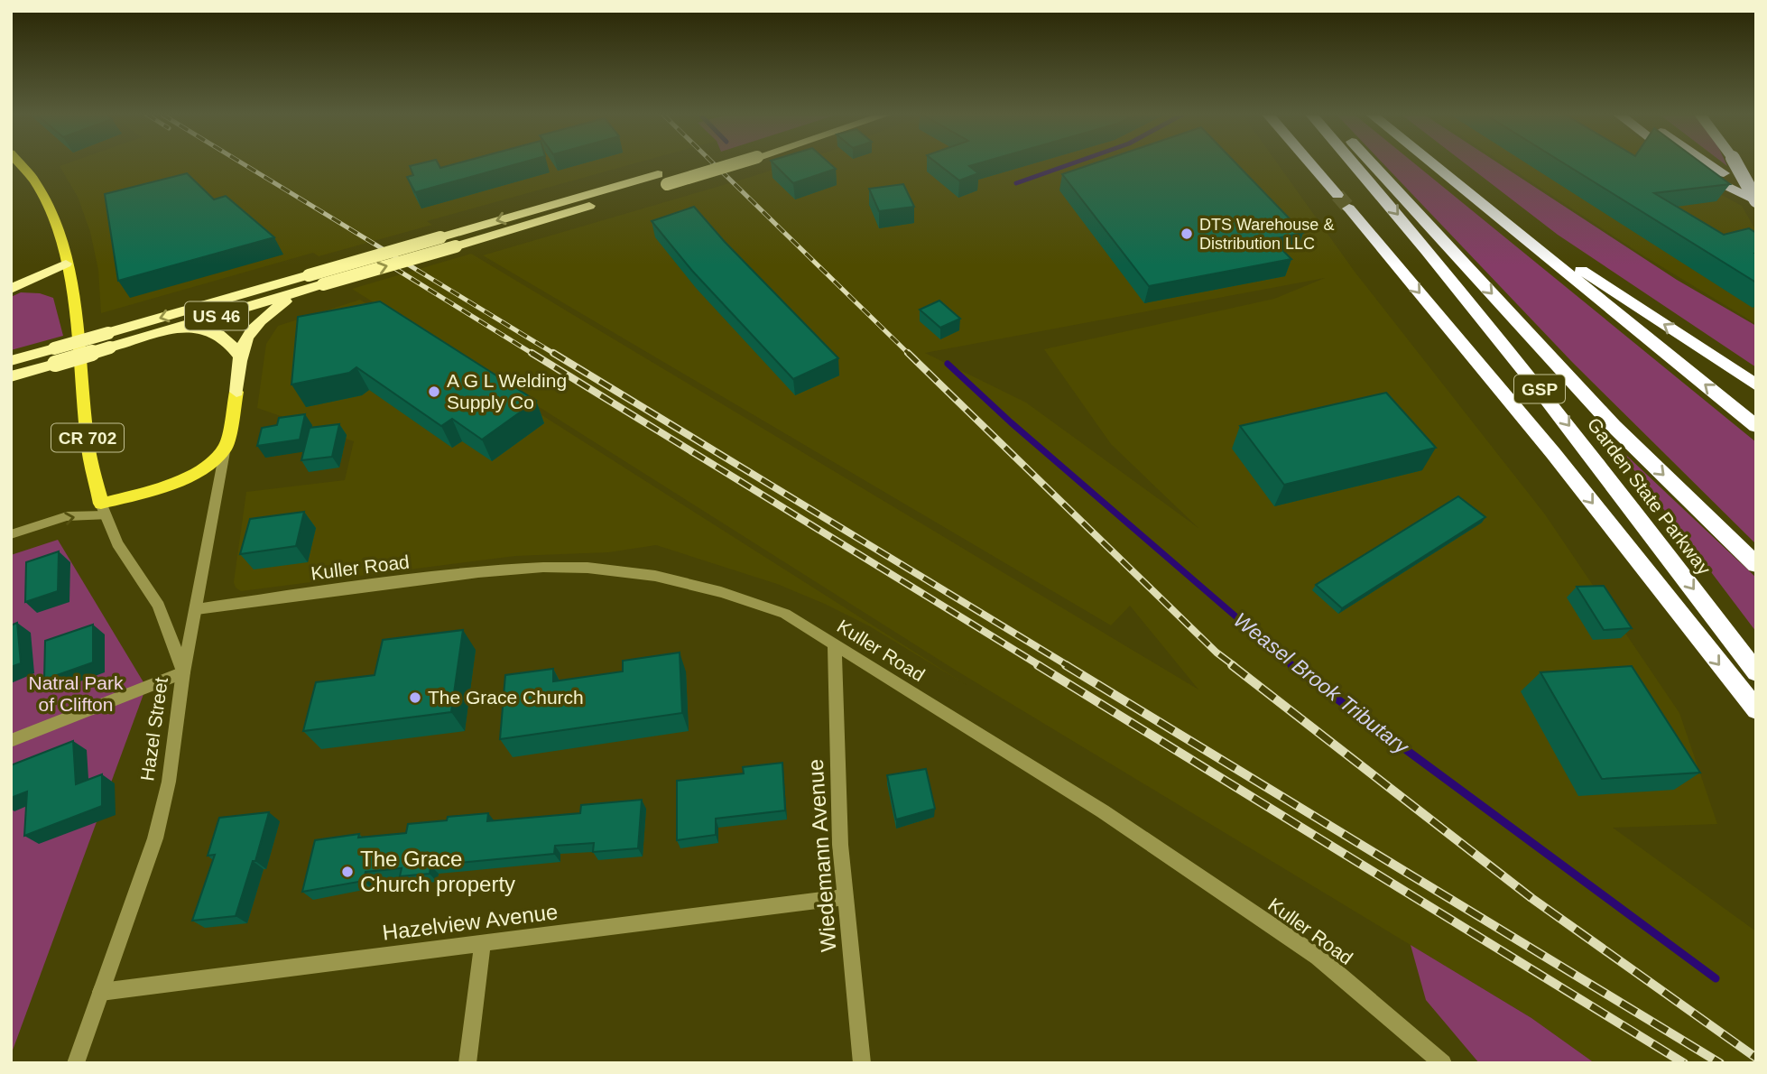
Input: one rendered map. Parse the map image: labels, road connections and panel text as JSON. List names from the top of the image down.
{
  "streets": {
    "highway": ["US 46", "GSP", "Garden State Parkway"],
    "main road": ["CR 702", "Hazel Street"],
    "street": ["Kuller Road", "Wiedemann Avenue", "Hazelview Avenue"]
  },
  "crossings": [
    ["CR 702", "Hazel Street"],
    ["Kuller Road", "Hazel Street"],
    ["Kuller Road", "Wiedemann Avenue"],
    ["Hazel Street", "Hazelview Avenue"],
    ["Wiedemann Avenue", "Hazelview Avenue"]
  ],
  "water": ["Weasel Brook Tributary"],
  "parks": ["Natral Park of Clifton"],
  "places": [
    "DTS Warehouse & Distribution LLC",
    "A G L Welding Supply Co",
    "The Grace Church",
    "The Grace Church property"
  ]
}
